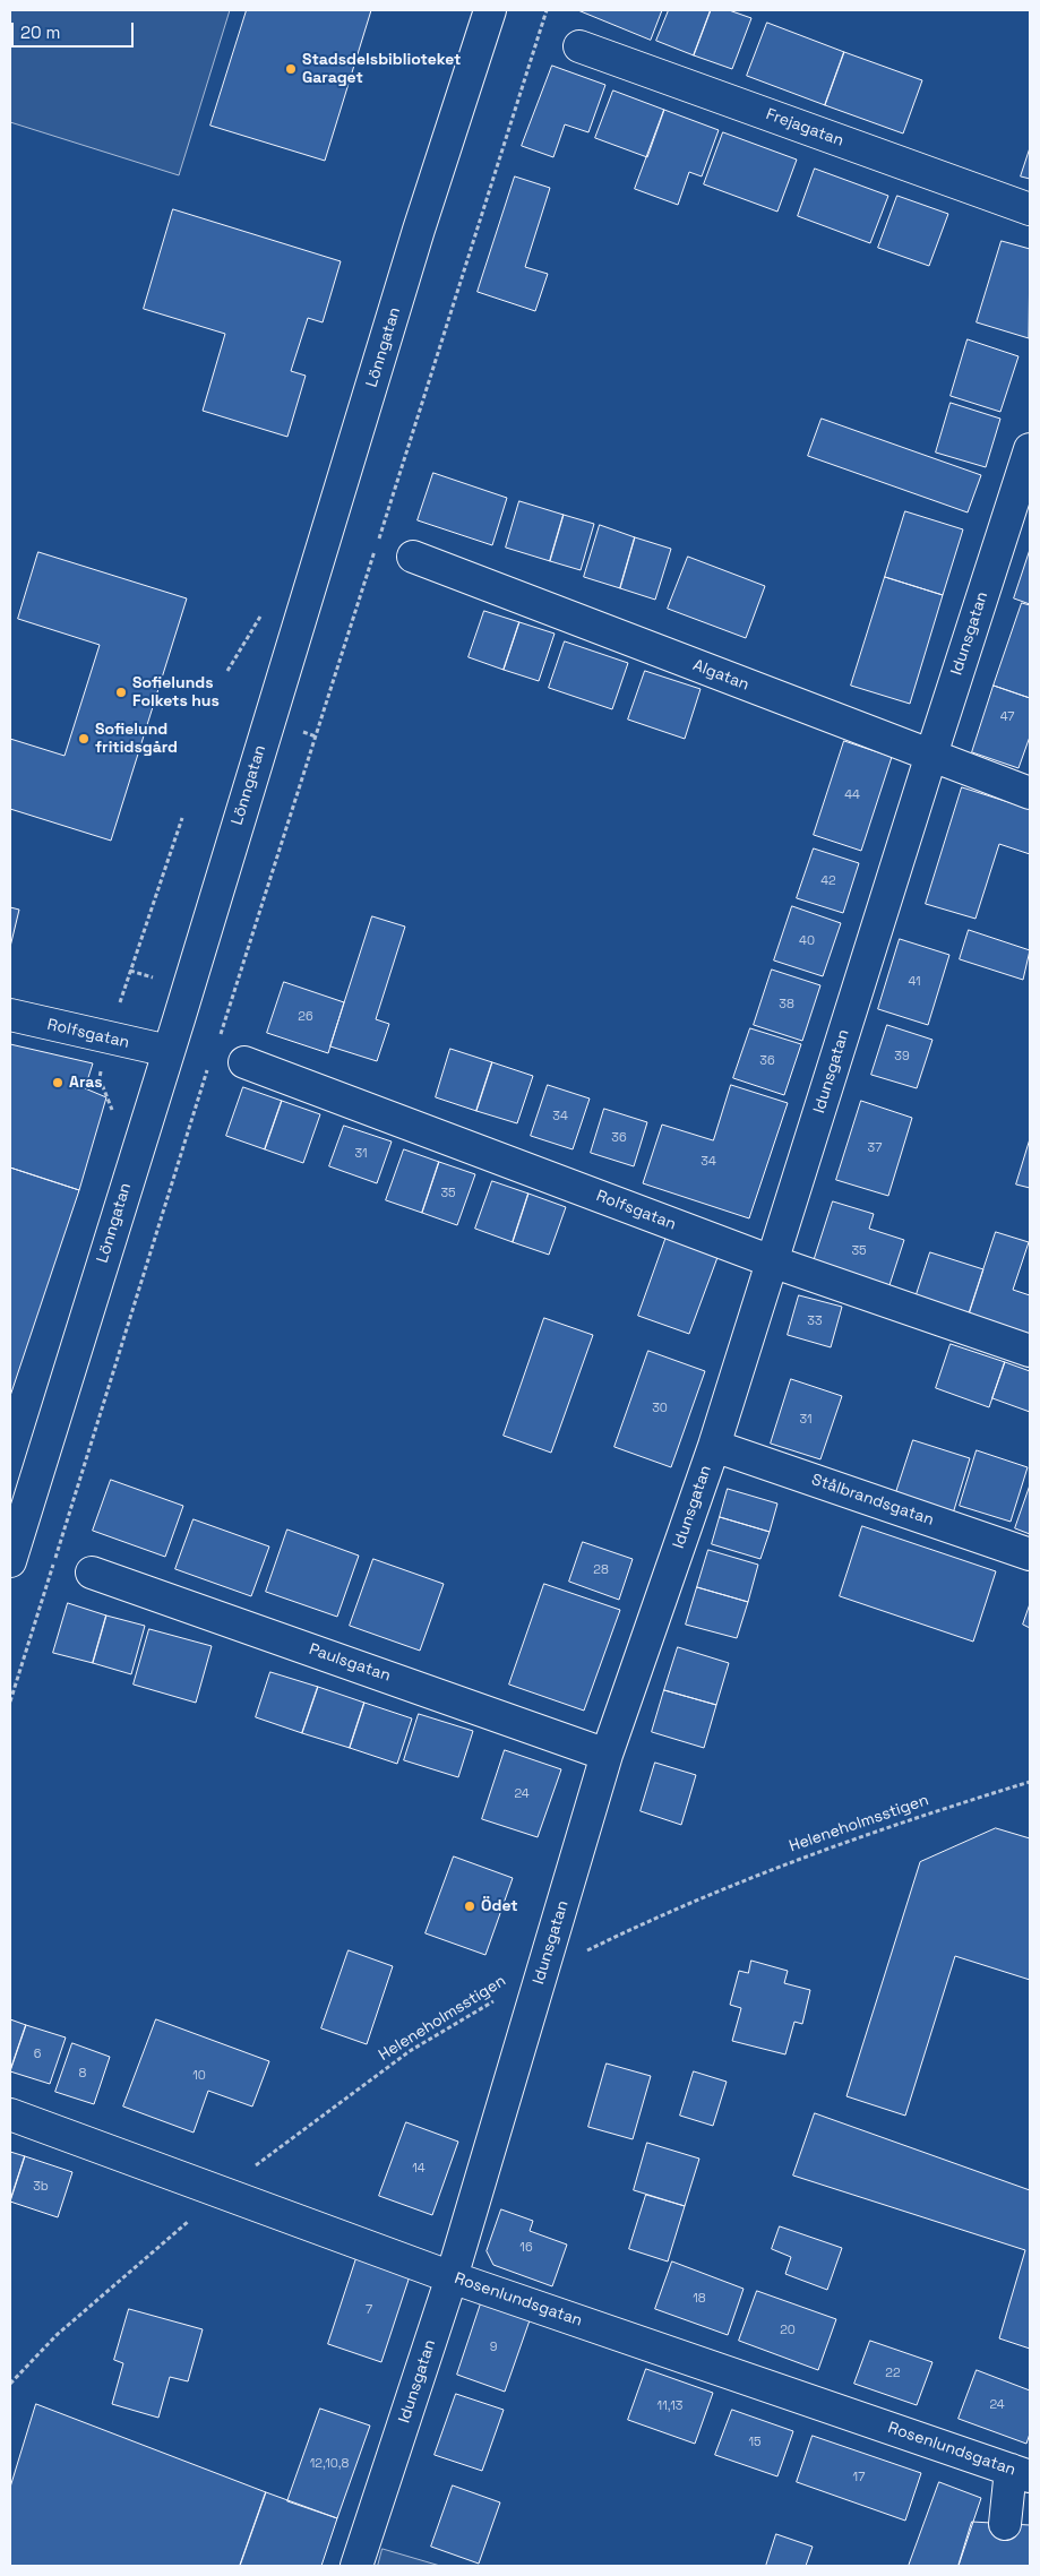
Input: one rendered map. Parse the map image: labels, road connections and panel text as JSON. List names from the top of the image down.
{
  "streets": {
    "street": [
      "Frejagatan",
      "Lönngatan",
      "Idunsgatan",
      "Algatan",
      "Rolfsgatan",
      "Stålbrandsgatan",
      "Paulsgatan",
      "Rosenlundsgatan"
    ],
    "path": ["Heleneholmsstigen"]
  },
  "crossings": [
    ["Lönngatan", "Rolfsgatan"],
    ["Idunsgatan", "Algatan"],
    ["Idunsgatan", "Rolfsgatan"],
    ["Idunsgatan", "Stålbrandsgatan"],
    ["Idunsgatan", "Paulsgatan"],
    ["Idunsgatan", "Heleneholmsstigen"],
    ["Idunsgatan", "Rosenlundsgatan"],
    ["Heleneholmsstigen", "Rosenlundsgatan"]
  ],
  "places": [
    "Stadsdelsbiblioteket Garaget",
    "Sofielunds Folkets hus",
    "Sofielund fritidsgård",
    "Aras",
    "Ödet"
  ],
  "house_numbers": [
    "47",
    "44",
    "42",
    "40",
    "41",
    "38",
    "26",
    "39",
    "36",
    "34",
    "36",
    "37",
    "31",
    "34",
    "35",
    "35",
    "33",
    "30",
    "31",
    "28",
    "24",
    "6",
    "8",
    "10",
    "14",
    "3b",
    "16",
    "18",
    "7",
    "20",
    "9",
    "22",
    "24",
    "11,13",
    "15",
    "12,10,8",
    "17"
  ],
  "scale_bar": "20 m"
}
